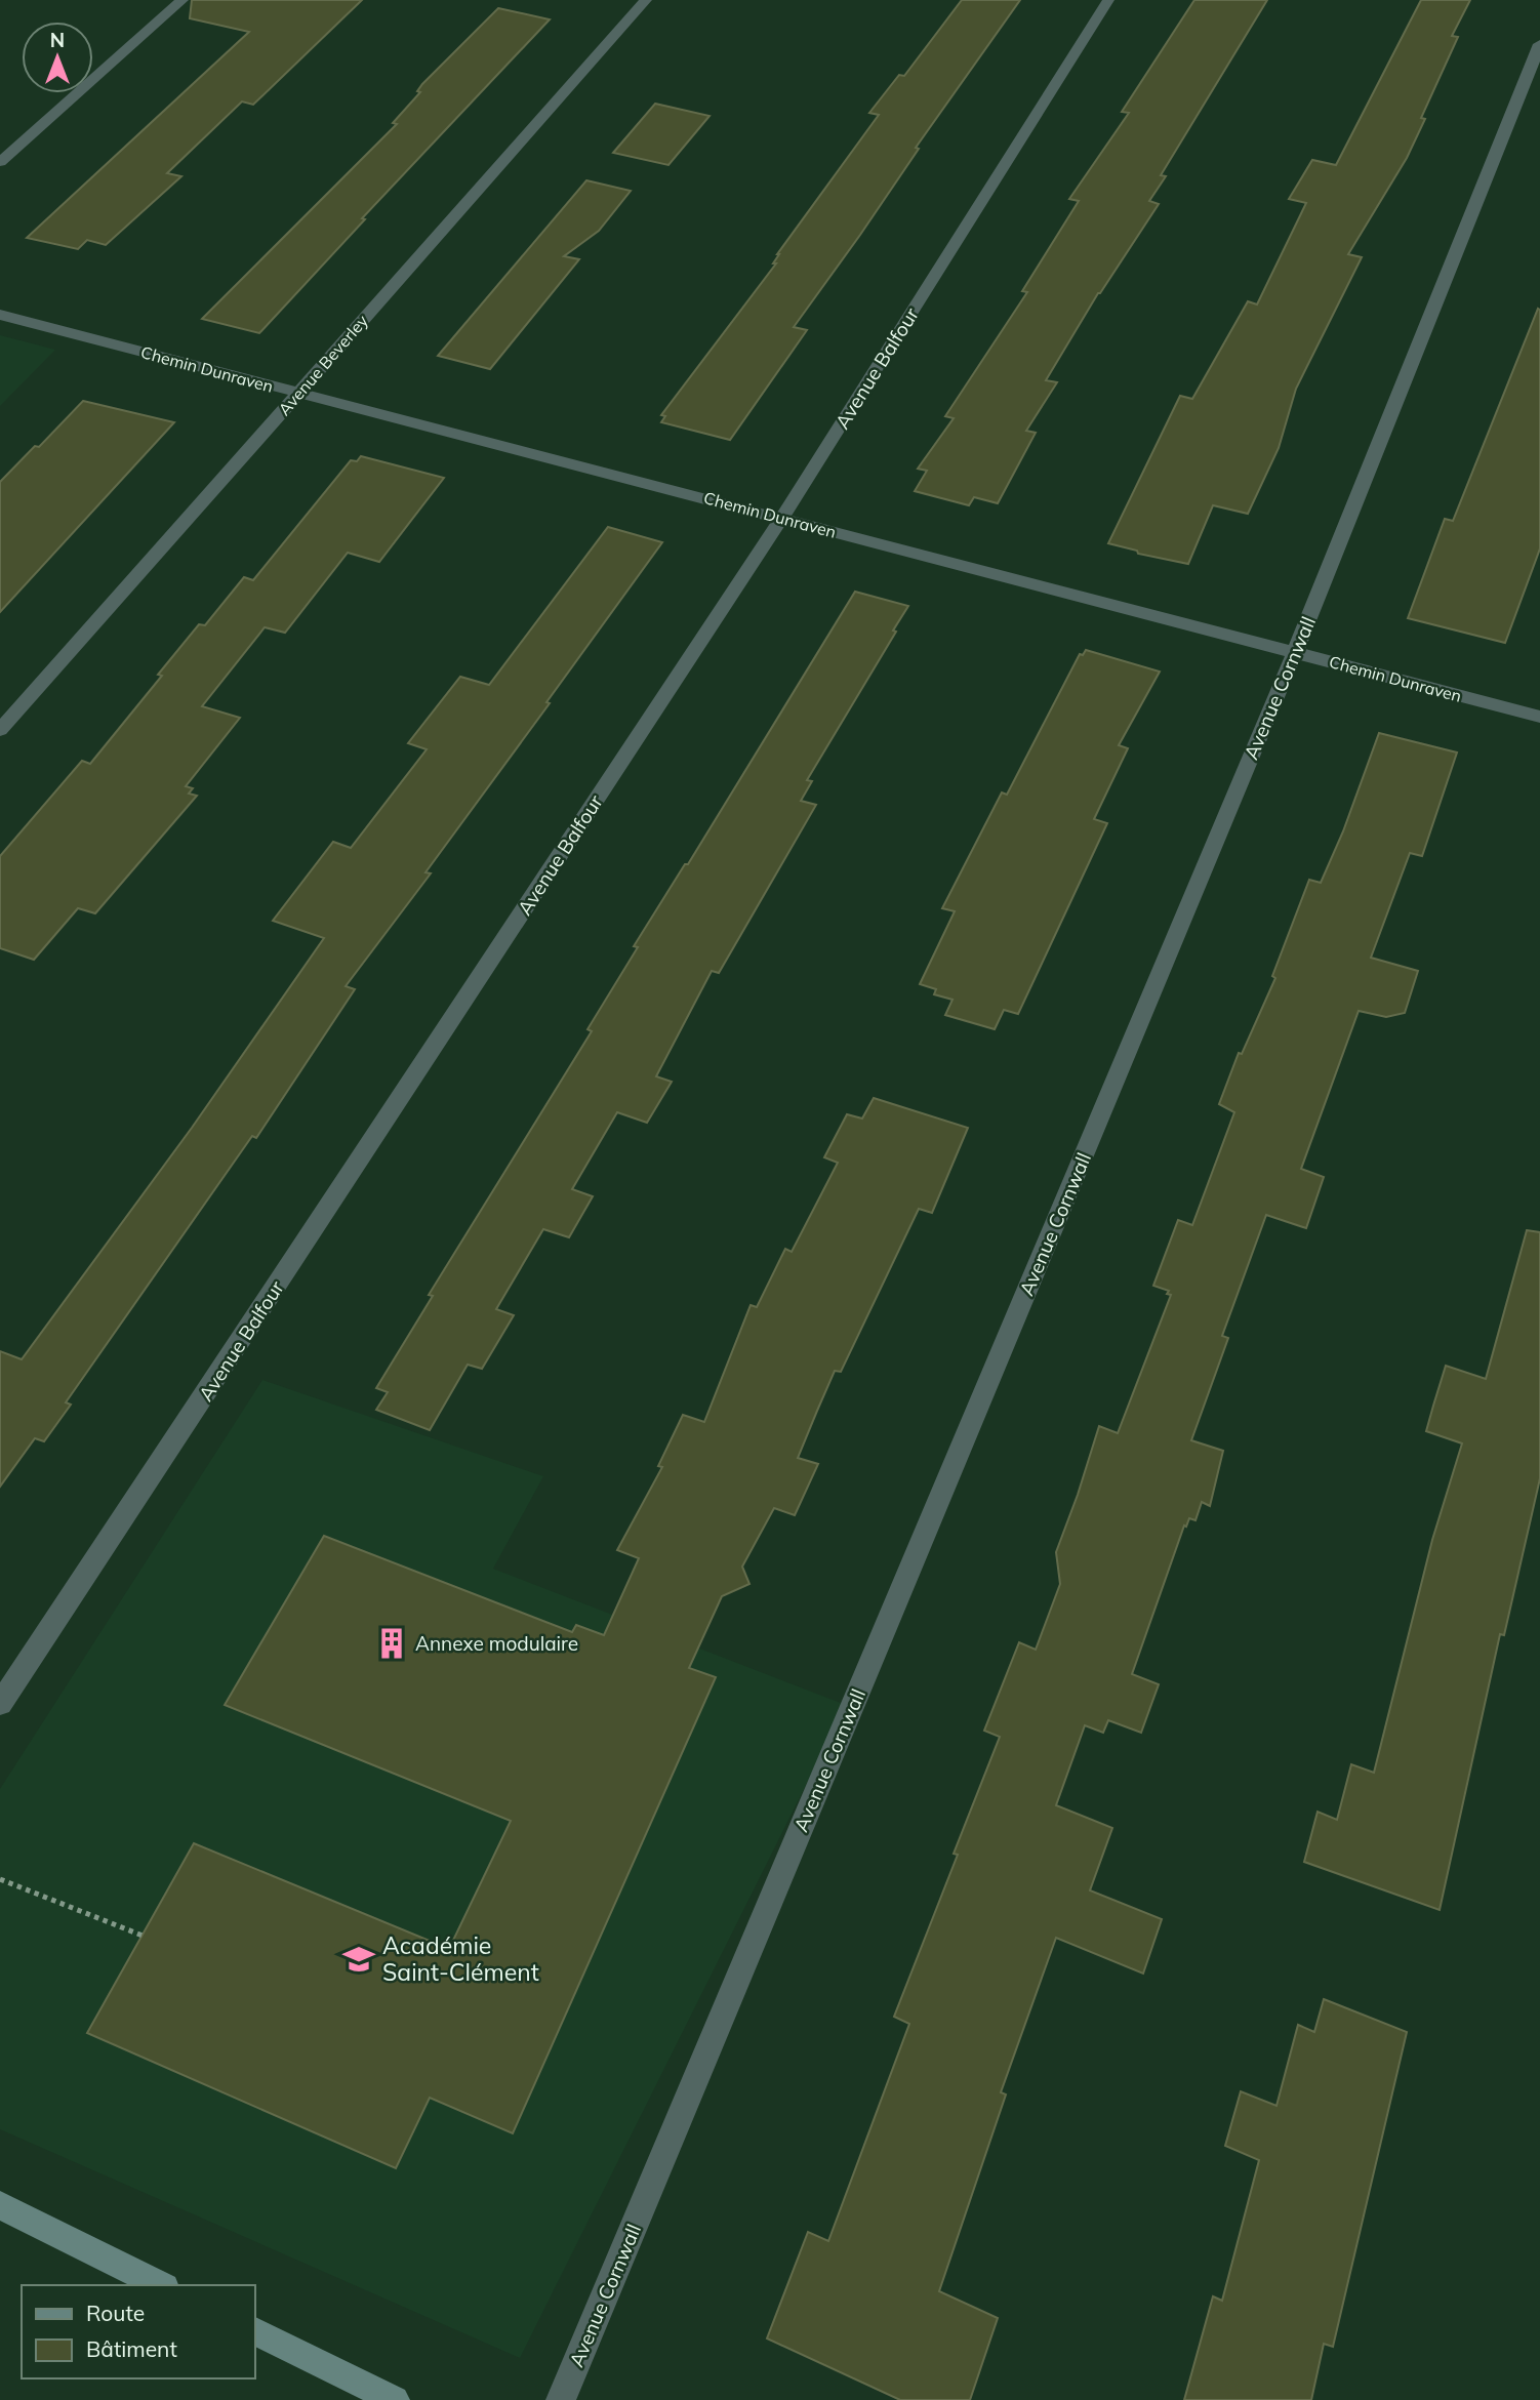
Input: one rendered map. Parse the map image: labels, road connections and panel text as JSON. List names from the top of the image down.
{
  "streets": {
    "street": [
      "Avenue Beverley",
      "Avenue Balfour",
      "Chemin Dunraven",
      "Avenue Cornwall"
    ]
  },
  "crossings": [
    ["Avenue Beverley", "Chemin Dunraven"],
    ["Avenue Balfour", "Chemin Dunraven"],
    ["Chemin Dunraven", "Avenue Cornwall"]
  ],
  "places": {
    "building": ["Annexe modulaire"],
    "school or university": ["Académie Saint-Clément"]
  },
  "legend": ["Route", "Bâtiment"],
  "north": "top"
}
